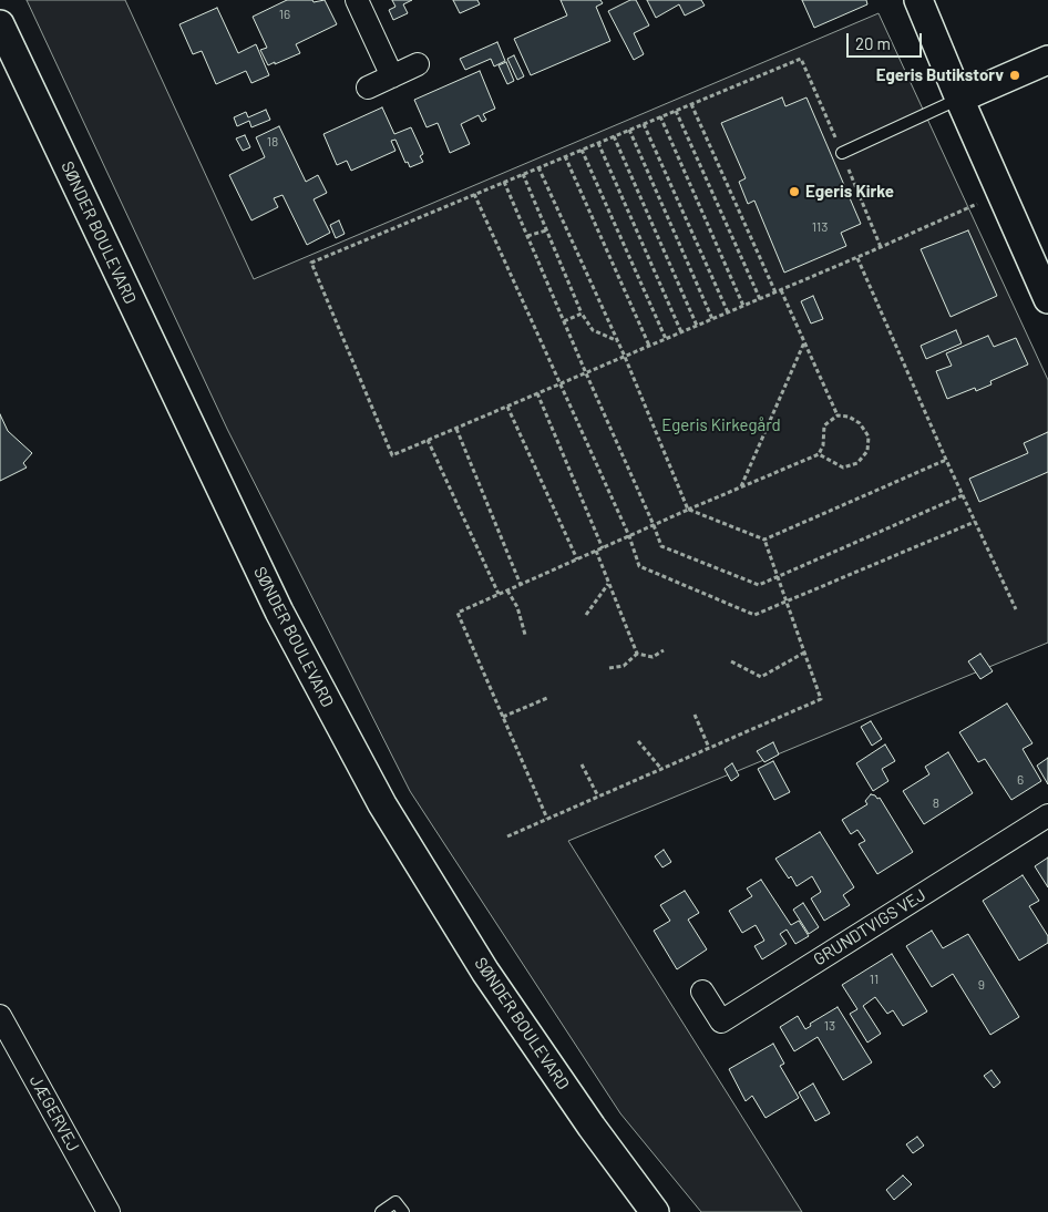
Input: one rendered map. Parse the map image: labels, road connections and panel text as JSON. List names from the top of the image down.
{
  "streets": {
    "street": ["SØNDER BOULEVARD", "GRUNDTVIGS VEJ", "JÆGERVEJ"]
  },
  "parks": ["Egeris Kirkegård"],
  "places": ["Egeris Butikstorv", "Egeris Kirke"],
  "house_numbers": [
    "16",
    "18",
    "113",
    "6",
    "8",
    "11",
    "9",
    "13"
  ],
  "scale_bar": "20 m"
}
